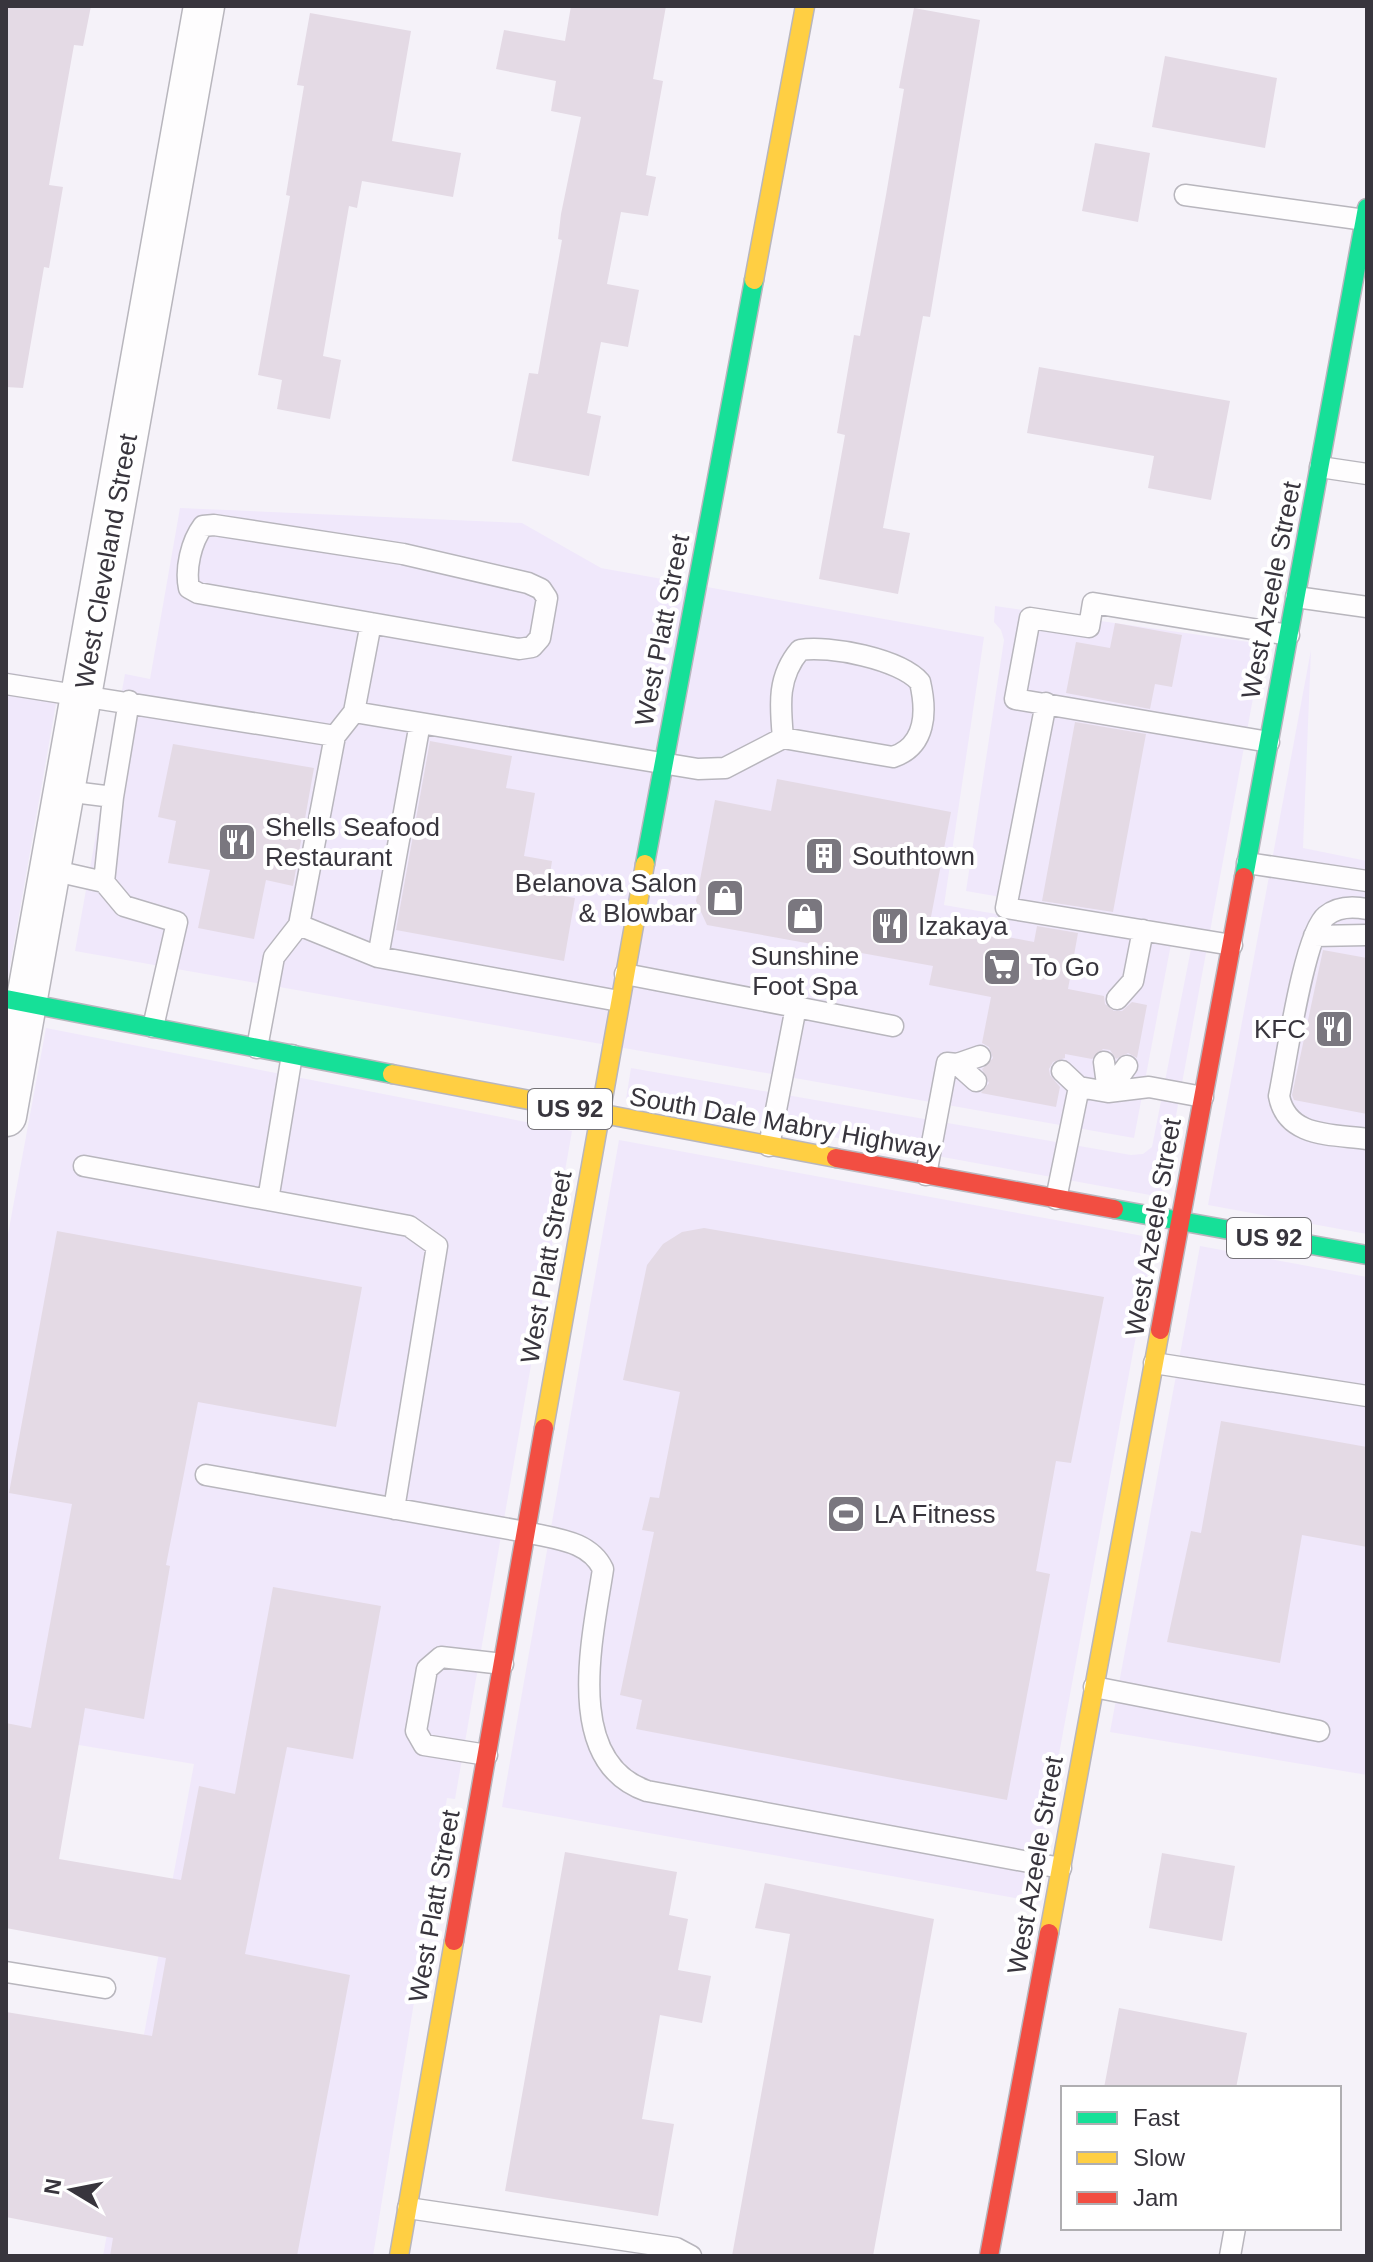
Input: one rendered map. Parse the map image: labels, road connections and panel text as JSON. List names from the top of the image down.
{
  "streets": {
    "street": [
      "West Cleveland Street",
      "West Azeele Street",
      "West Platt Street",
      "US 92",
      "South Dale Mabry Highway"
    ]
  },
  "crossings": [
    ["West Cleveland Street", "South Dale Mabry Highway"],
    ["West Azeele Street", "South Dale Mabry Highway"],
    ["West Platt Street", "South Dale Mabry Highway"]
  ],
  "places": {
    "restaurant": ["Shells Seafood Restaurant", "Izakaya", "KFC"],
    "building": ["Southtown"],
    "shop": ["Belanova Salon & Blowbar", "Sunshine Foot Spa"],
    "supermarket": ["To Go"],
    "sports": ["LA Fitness"]
  },
  "legend": ["Fast", "Slow", "Jam"],
  "north": "left"
}
